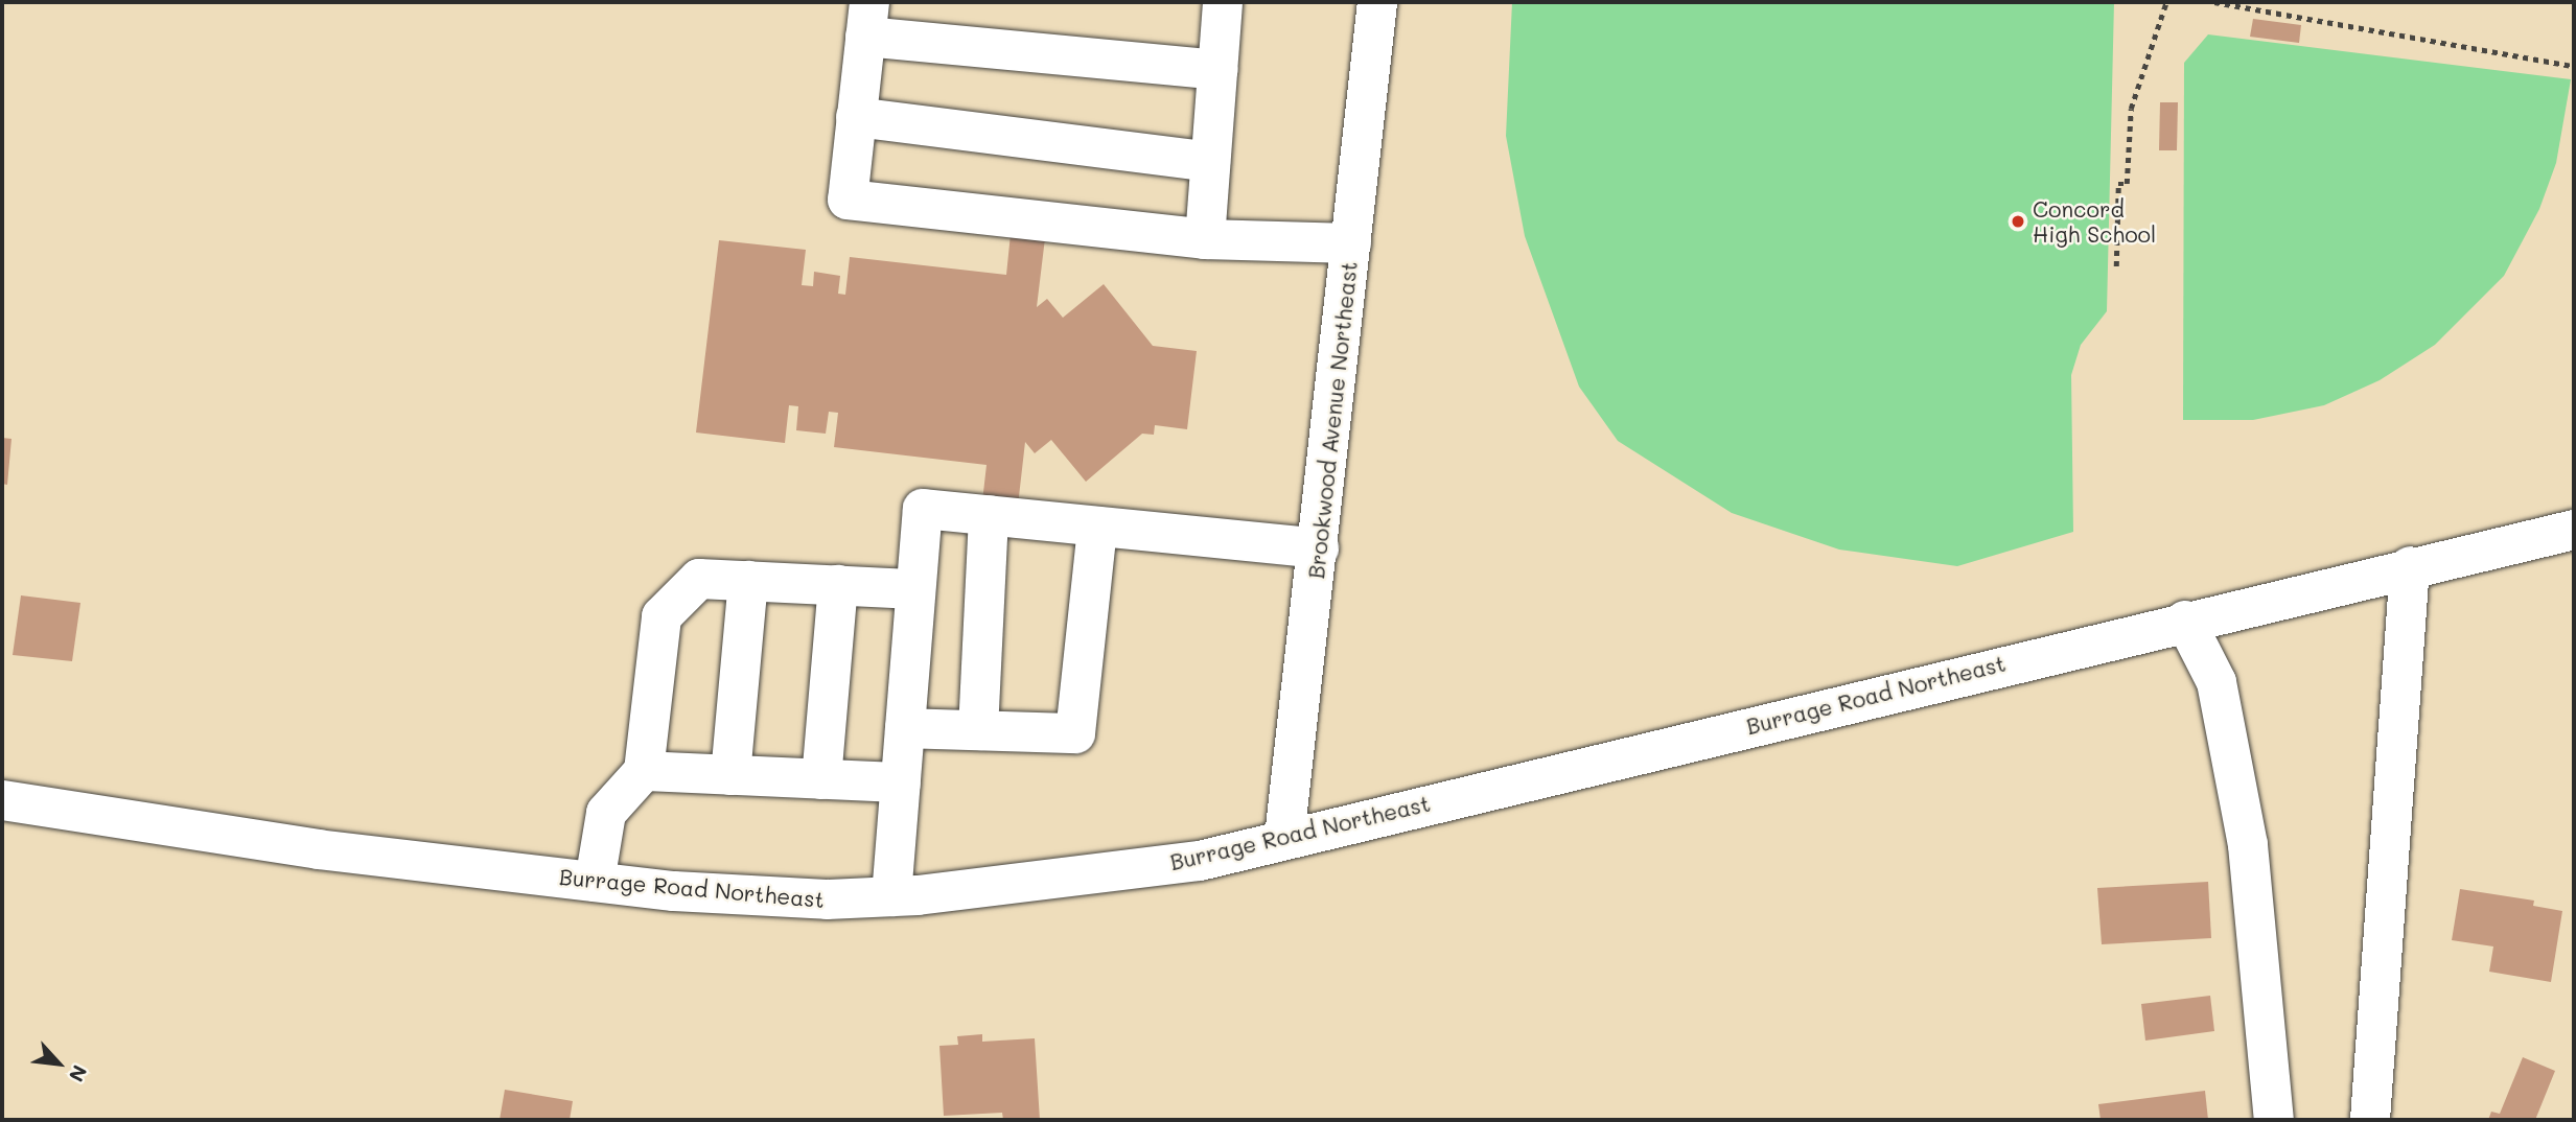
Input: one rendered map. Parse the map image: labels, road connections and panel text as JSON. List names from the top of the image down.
{
  "streets": {
    "street": ["Brookwood Avenue Northeast", "Burrage Road Northeast"]
  },
  "crossings": [
    ["Brookwood Avenue Northeast", "Burrage Road Northeast"]
  ],
  "places": ["Concord High School"],
  "north": "bottom right"
}
